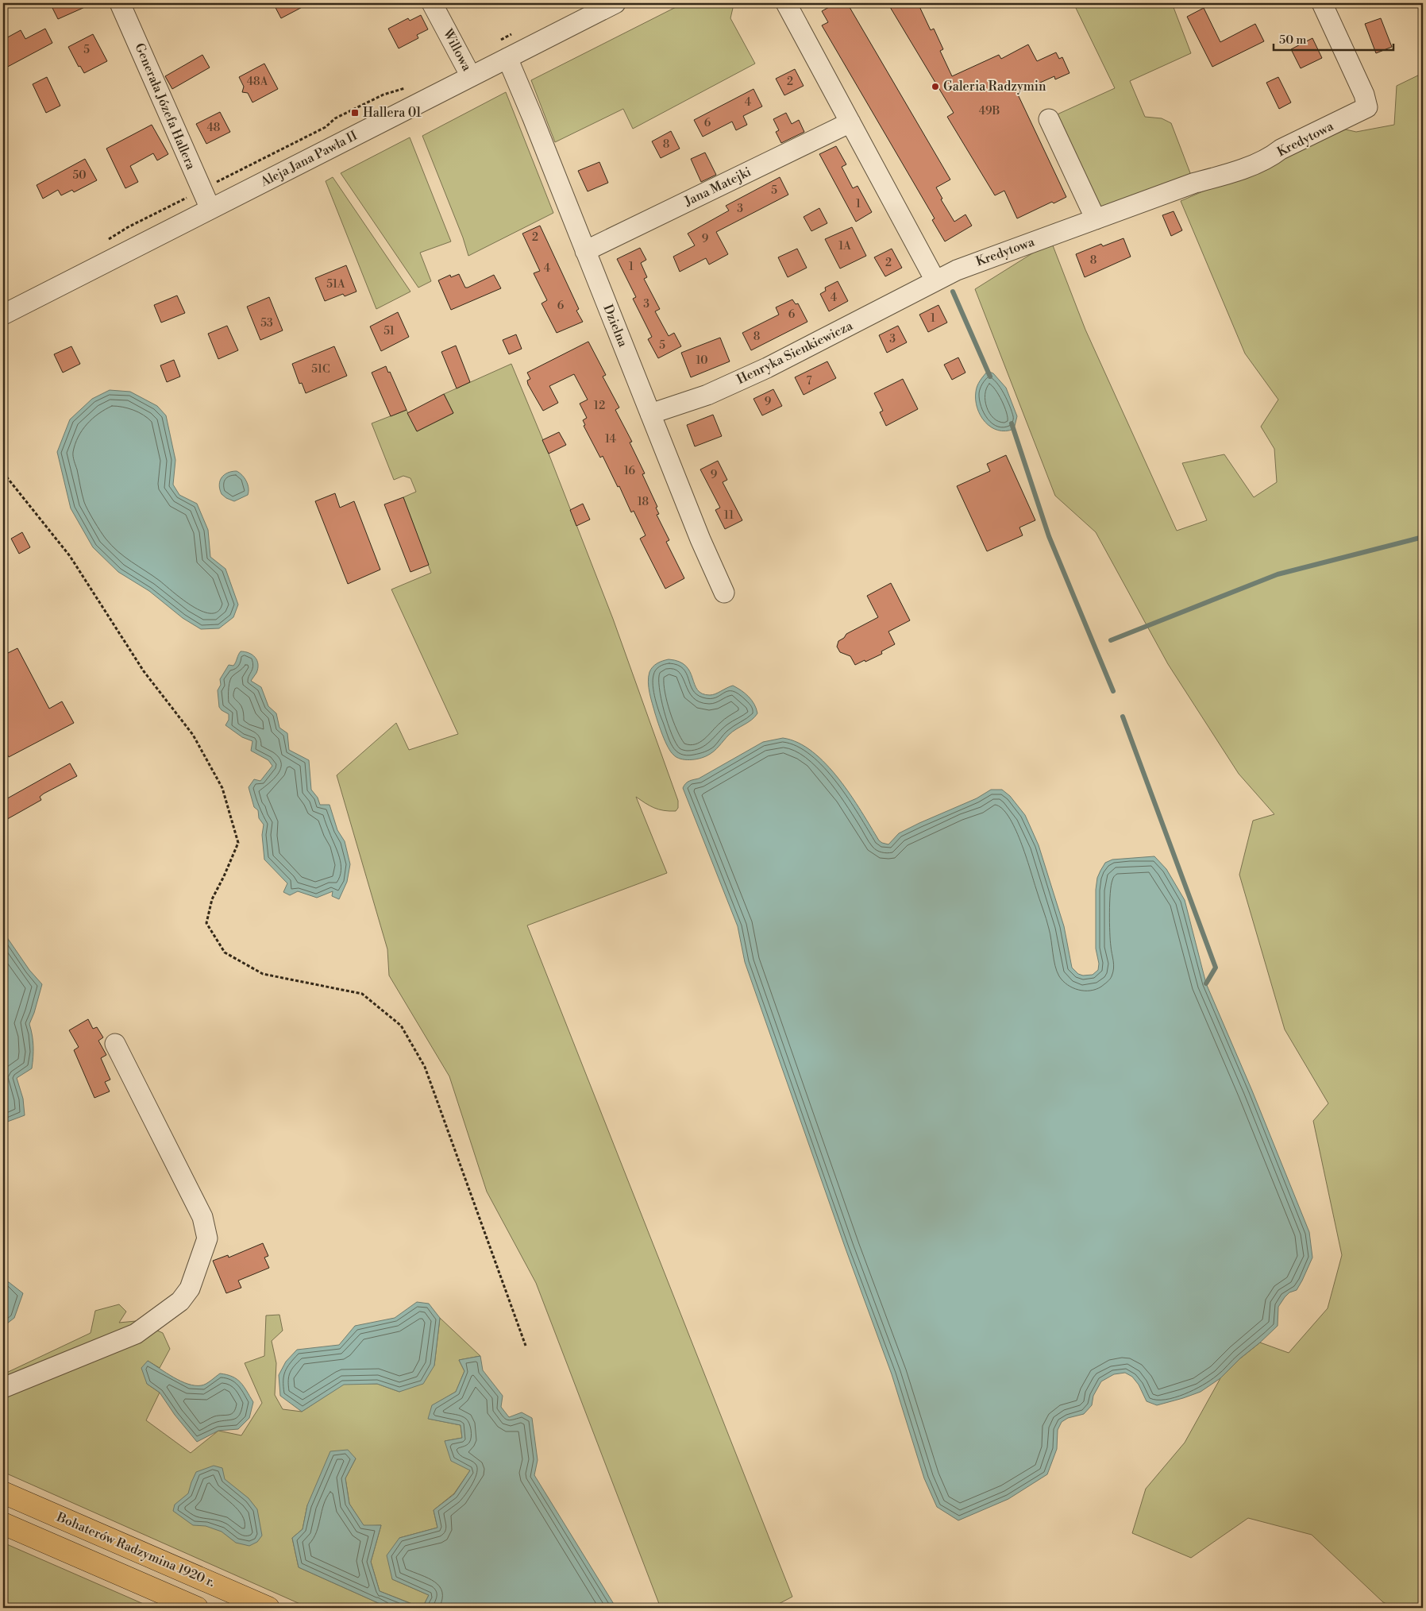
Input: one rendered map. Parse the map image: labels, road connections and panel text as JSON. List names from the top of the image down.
{
  "streets": {
    "main road": ["Bohaterów Radzymina 1920 r."],
    "street": [
      "Willowa",
      "Generała Józefa Hallera",
      "Kredytowa",
      "Aleja Jana Pawła II",
      "Jana Matejki",
      "Dzielna",
      "Henryka Sienkiewicza"
    ]
  },
  "crossings": [
    ["Willowa", "Aleja Jana Pawła II"],
    ["Generała Józefa Hallera", "Aleja Jana Pawła II"],
    ["Kredytowa", "Henryka Sienkiewicza"],
    ["Aleja Jana Pawła II", "Dzielna"],
    ["Jana Matejki", "Dzielna"],
    ["Dzielna", "Henryka Sienkiewicza"]
  ],
  "places": {
    "other": ["Galeria Radzymin"],
    "transit": ["Hallera 01"]
  },
  "house_numbers": [
    "5",
    "48A",
    "2",
    "4",
    "49B",
    "6",
    "48",
    "8",
    "50",
    "5",
    "1",
    "3",
    "2",
    "9",
    "1A",
    "8",
    "2",
    "1",
    "4",
    "51A",
    "4",
    "3",
    "6",
    "6",
    "1",
    "53",
    "51",
    "8",
    "3",
    "5",
    "10",
    "51C",
    "7",
    "9",
    "12",
    "14",
    "16",
    "9",
    "18",
    "11"
  ],
  "scale_bar": "50 m"
}
